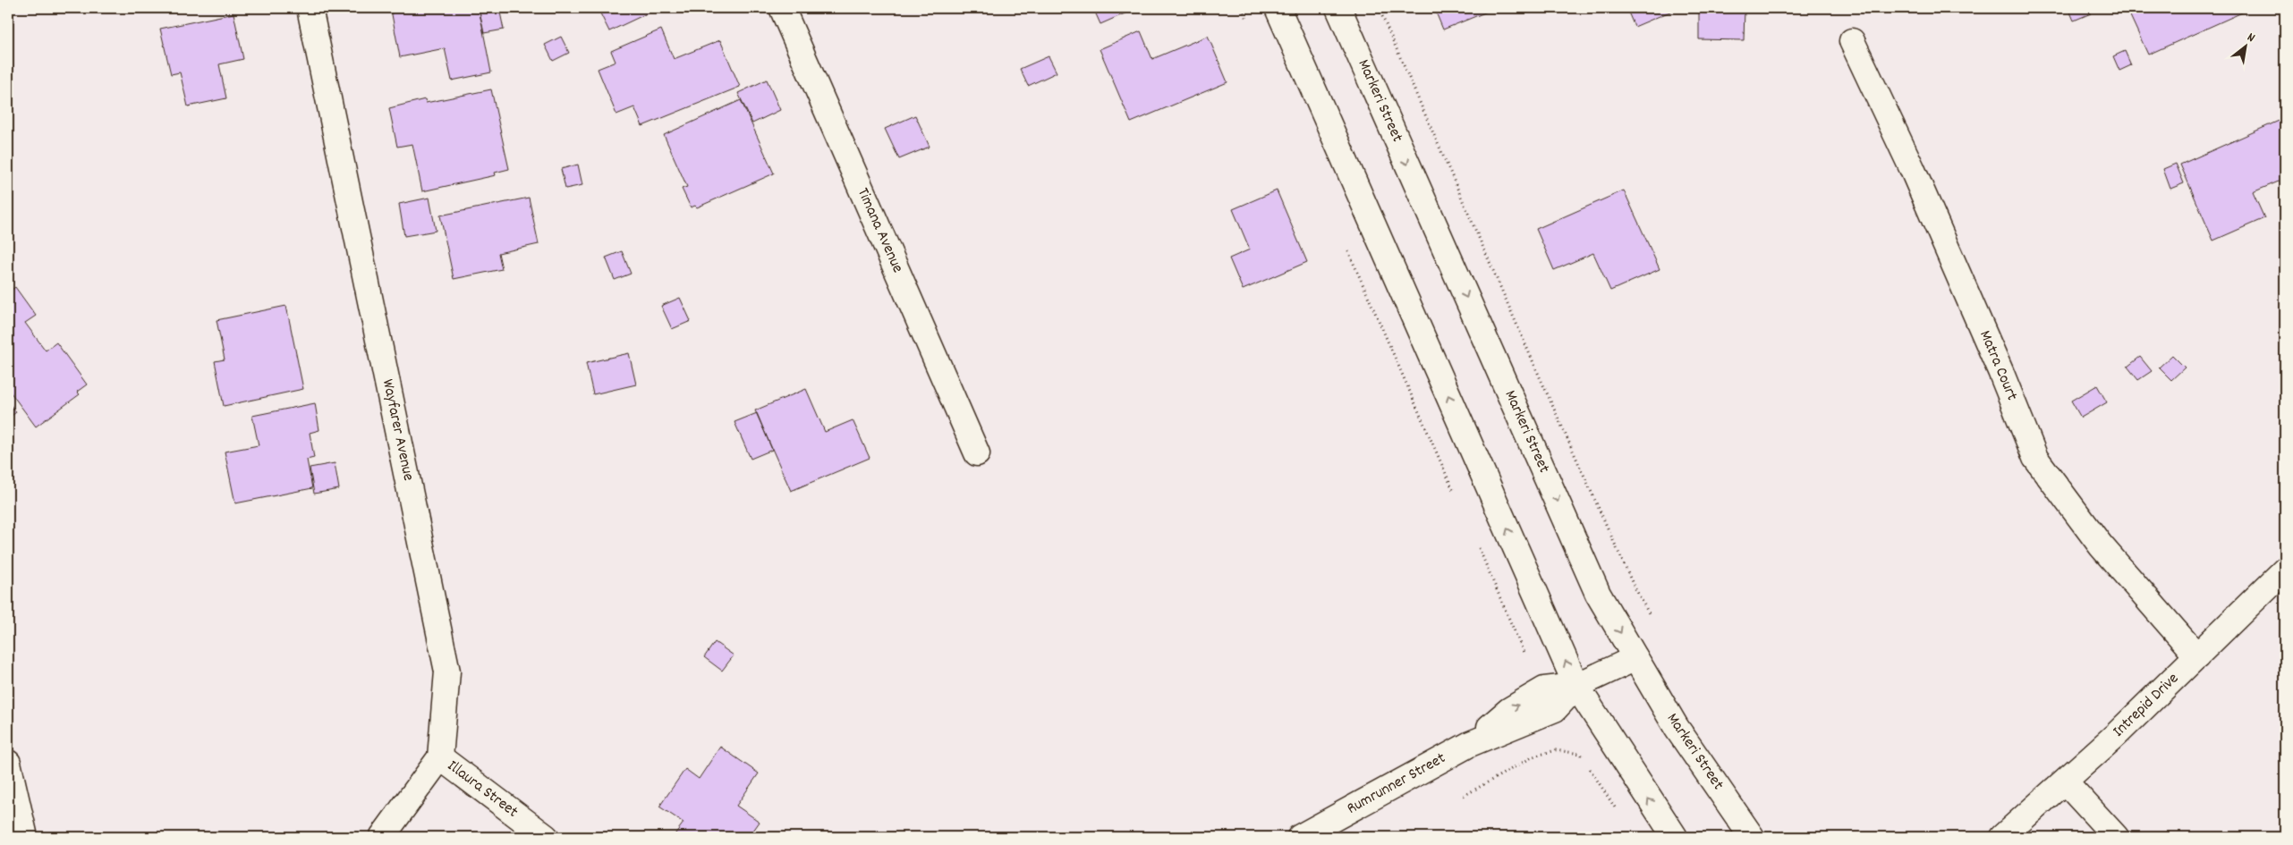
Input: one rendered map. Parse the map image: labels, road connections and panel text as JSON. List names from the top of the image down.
{
  "streets": {
    "street": [
      "Markeri Street",
      "Timana Avenue",
      "Matra Court",
      "Wayfarer Avenue",
      "Intrepid Drive",
      "Rumrunner Street",
      "Illaura Street"
    ]
  },
  "crossings": [
    ["Markeri Street", "Rumrunner Street"],
    ["Matra Court", "Intrepid Drive"],
    ["Wayfarer Avenue", "Illaura Street"]
  ],
  "north": "top right"
}
